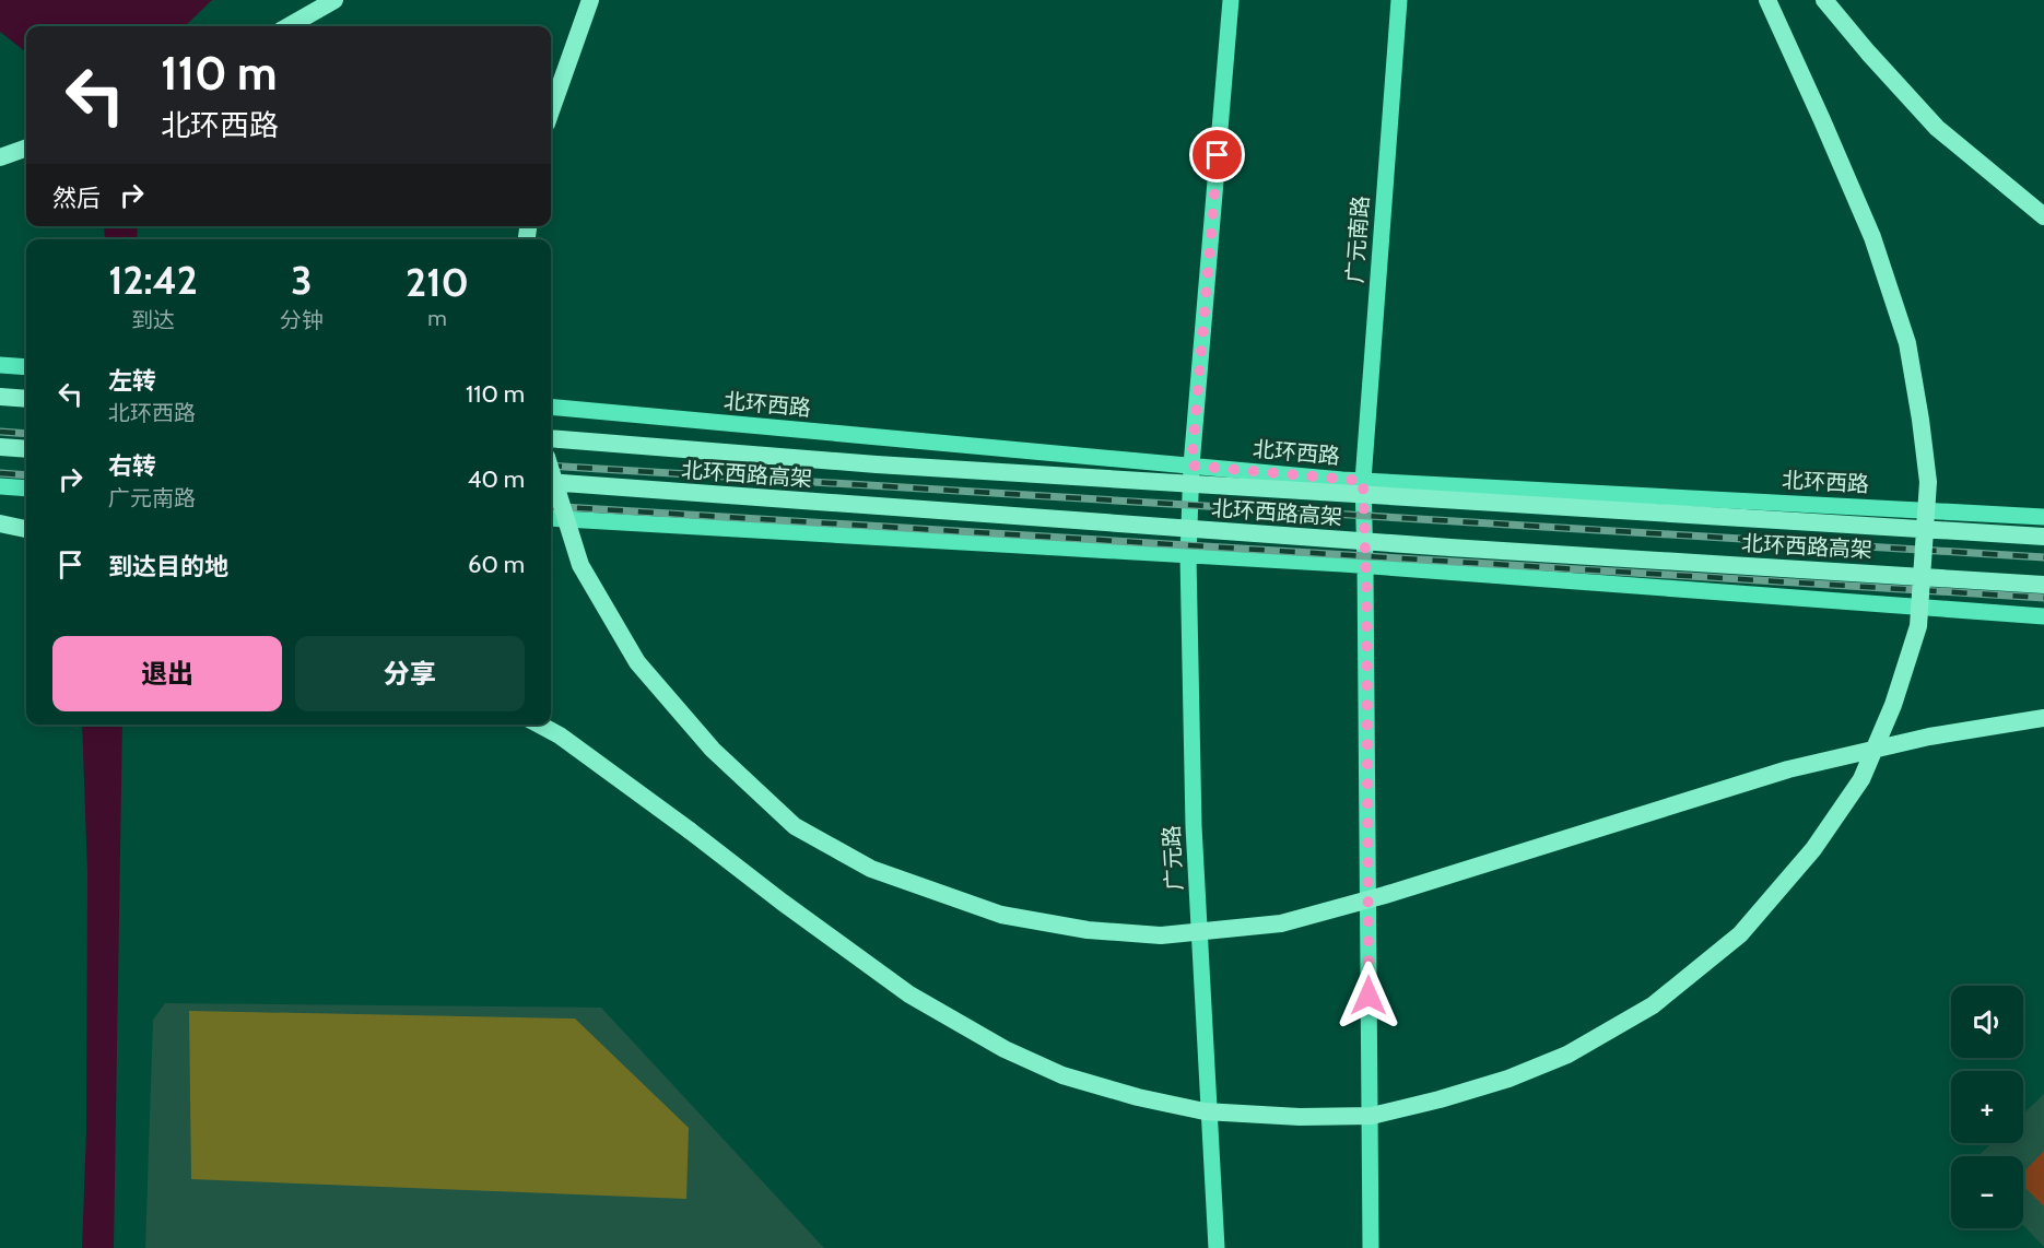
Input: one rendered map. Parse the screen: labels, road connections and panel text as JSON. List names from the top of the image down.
{
  "streets": {
    "highway": ["北环西路高架"],
    "main road": ["广元南路", "北环西路", "广元路"]
  },
  "crossings": [
    ["广元南路", "北环西路"],
    ["北环西路", "广元路"]
  ],
  "page": {
    "turn": ["110 m", "北环西路"],
    "then": "然后",
    "eta": [
      "12:42",
      "到达",
      "3",
      "分钟",
      "210",
      "m"
    ],
    "list": [
      {
        "name": "左转",
        "note": "北环西路",
        "value": "110 m"
      },
      {
        "name": "右转",
        "note": "广元南路",
        "value": "40 m"
      },
      {
        "name": "到达目的地",
        "value": "60 m"
      }
    ],
    "buttons": ["退出", "分享"],
    "map_buttons": ["+", "−"]
  }
}
